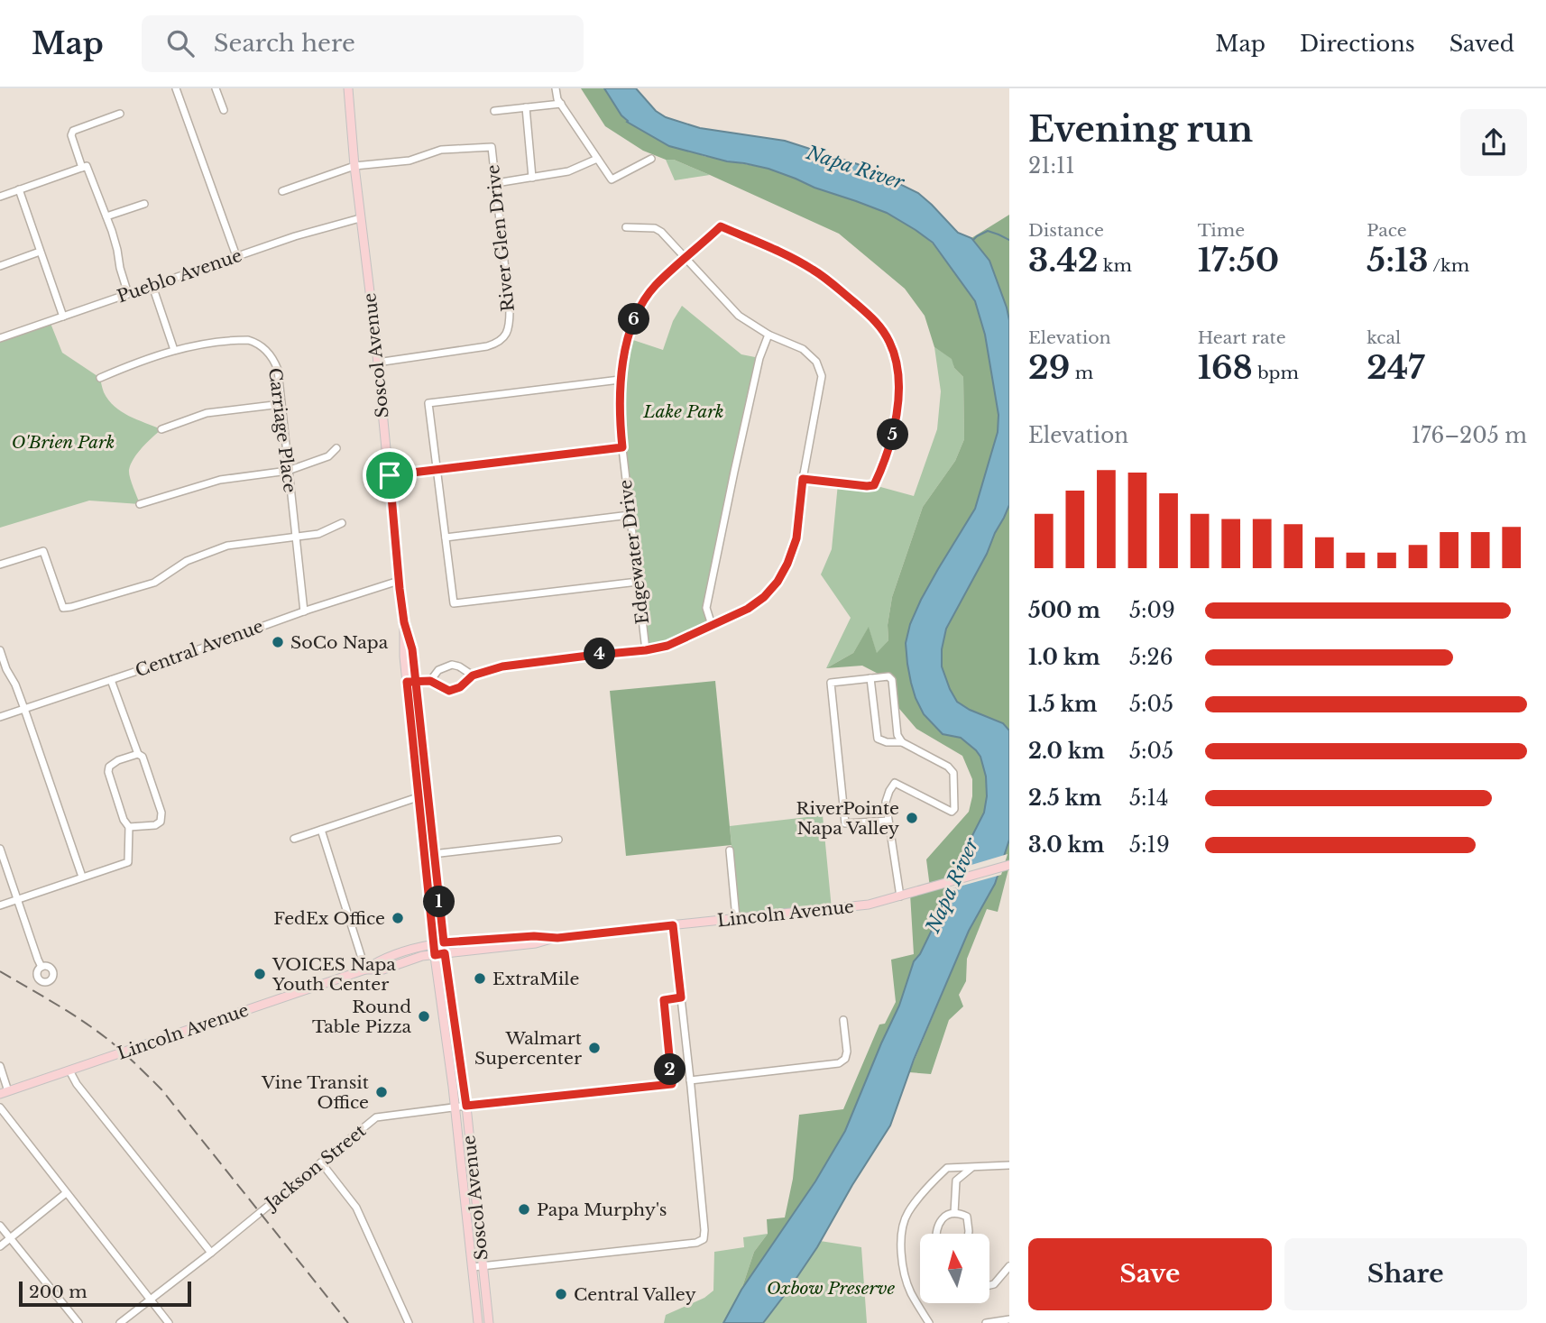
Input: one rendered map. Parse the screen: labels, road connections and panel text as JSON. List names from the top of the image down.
{
  "streets": {
    "main road": ["Soscol Avenue", "Lincoln Avenue"],
    "street": [
      "River Glen Drive",
      "Pueblo Avenue",
      "Carriage Place",
      "Edgewater Drive",
      "Central Avenue",
      "Jackson Street"
    ]
  },
  "crossings": [
    ["River Glen Drive", "Soscol Avenue"],
    ["Pueblo Avenue", "Soscol Avenue"],
    ["Soscol Avenue", "Central Avenue"],
    ["Soscol Avenue", "Lincoln Avenue"],
    ["Soscol Avenue", "Jackson Street"],
    ["Carriage Place", "Central Avenue"]
  ],
  "water": ["Napa River"],
  "parks": ["Lake Park", "O'Brien Park", "Oxbow Preserve"],
  "places": [
    "SoCo Napa",
    "RiverPointe Napa Valley",
    "FedEx Office",
    "VOICES Napa Youth Center",
    "ExtraMile",
    "Round Table Pizza",
    "Walmart Supercenter",
    "Vine Transit Office",
    "Papa Murphy's",
    "Central Valley"
  ],
  "scale_bar": "200 m",
  "north": "top",
  "page": {
    "header": "Map",
    "search": "Search here",
    "nav": ["Map", "Directions", "Saved"],
    "heading": ["Evening run", "21:11"],
    "stats": [
      ["Distance", "3.42 km"],
      ["Time", "17:50"],
      ["Pace", "5:13 /km"],
      ["Elevation", "29 m"],
      ["Heart rate", "168 bpm"],
      ["kcal", "247"]
    ],
    "pins": [
      "6",
      "5",
      "4",
      "1",
      "2"
    ],
    "chart": ["Elevation", "176–205 m"],
    "list": [
      {
        "name": "500 m",
        "note": "5:09"
      },
      {
        "name": "1.0 km",
        "note": "5:26"
      },
      {
        "name": "1.5 km",
        "note": "5:05"
      },
      {
        "name": "2.0 km",
        "note": "5:05"
      },
      {
        "name": "2.5 km",
        "note": "5:14"
      },
      {
        "name": "3.0 km",
        "note": "5:19"
      }
    ],
    "buttons": ["Save", "Share"],
    "scale": "200 m"
  }
}
